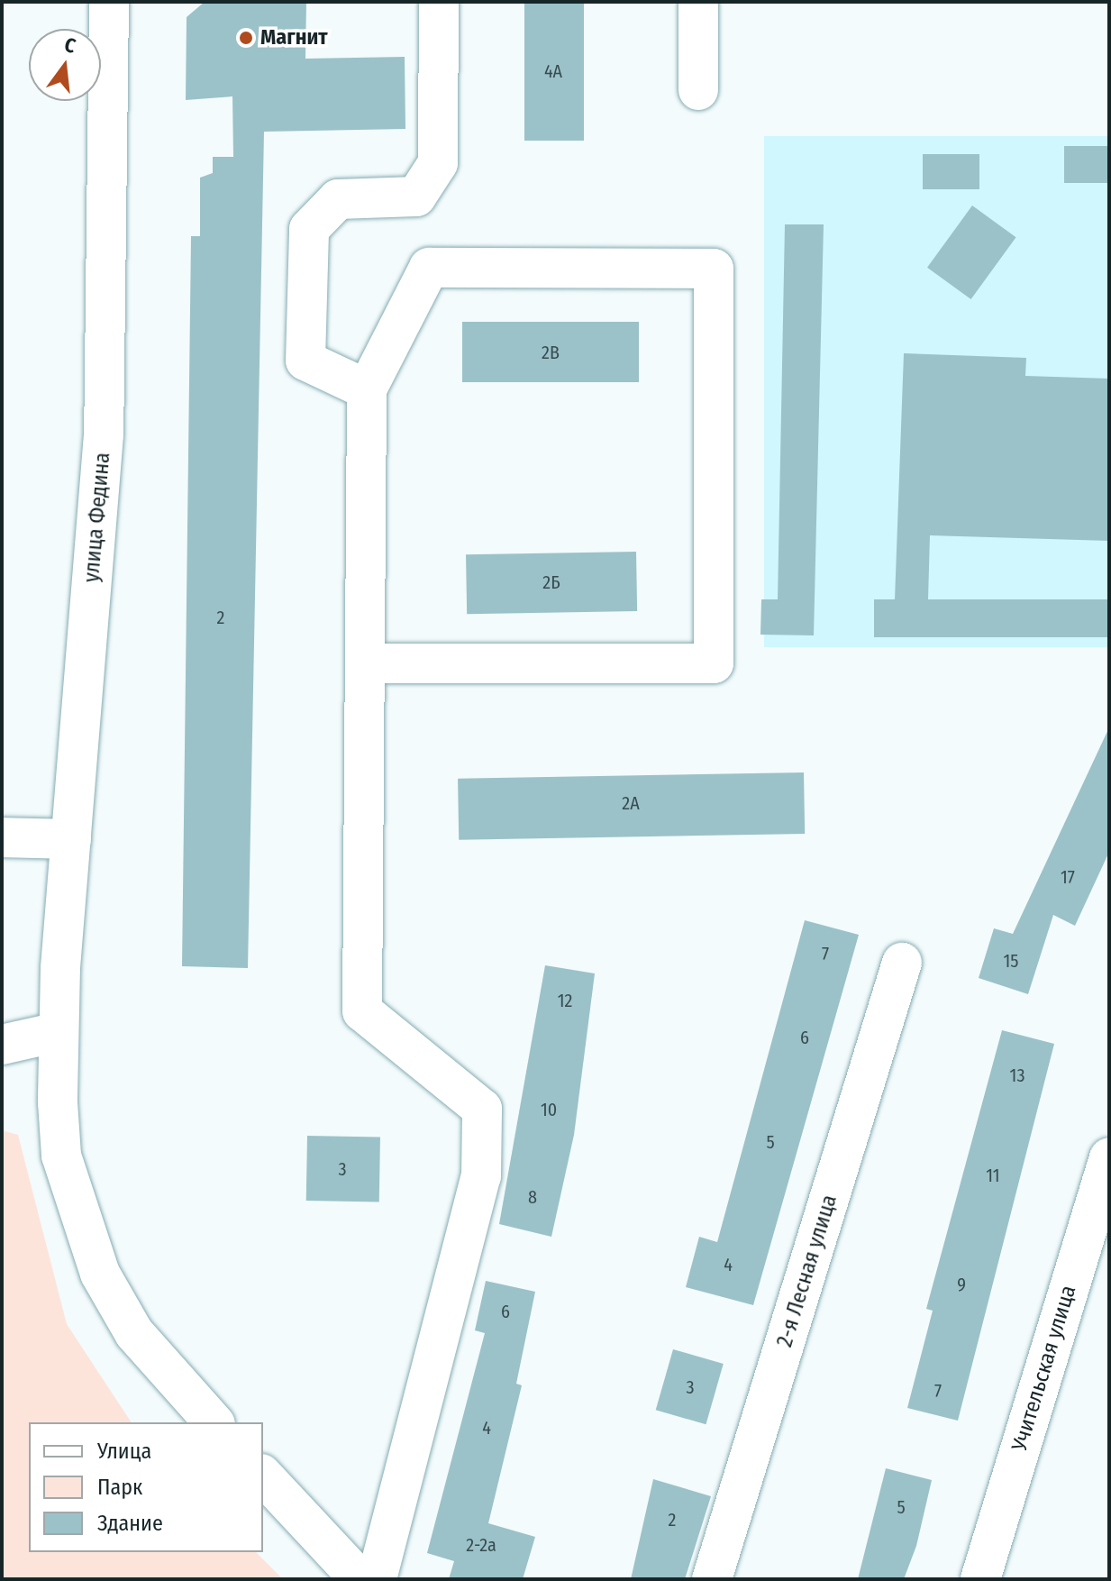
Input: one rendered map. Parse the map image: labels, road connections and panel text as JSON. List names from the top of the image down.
{
  "streets": {
    "main road": ["улица Федина", "2-я Лесная улица", "Учительская улица"]
  },
  "places": ["Магнит"],
  "house_numbers": [
    "4А",
    "2В",
    "2Б",
    "2",
    "2А",
    "17",
    "7",
    "15",
    "12",
    "6",
    "13",
    "10",
    "5",
    "3",
    "11",
    "8",
    "4",
    "9",
    "6",
    "3",
    "7",
    "4",
    "5",
    "2",
    "2-2а"
  ],
  "legend": ["Улица", "Парк", "Здание"],
  "north": "top"
}
